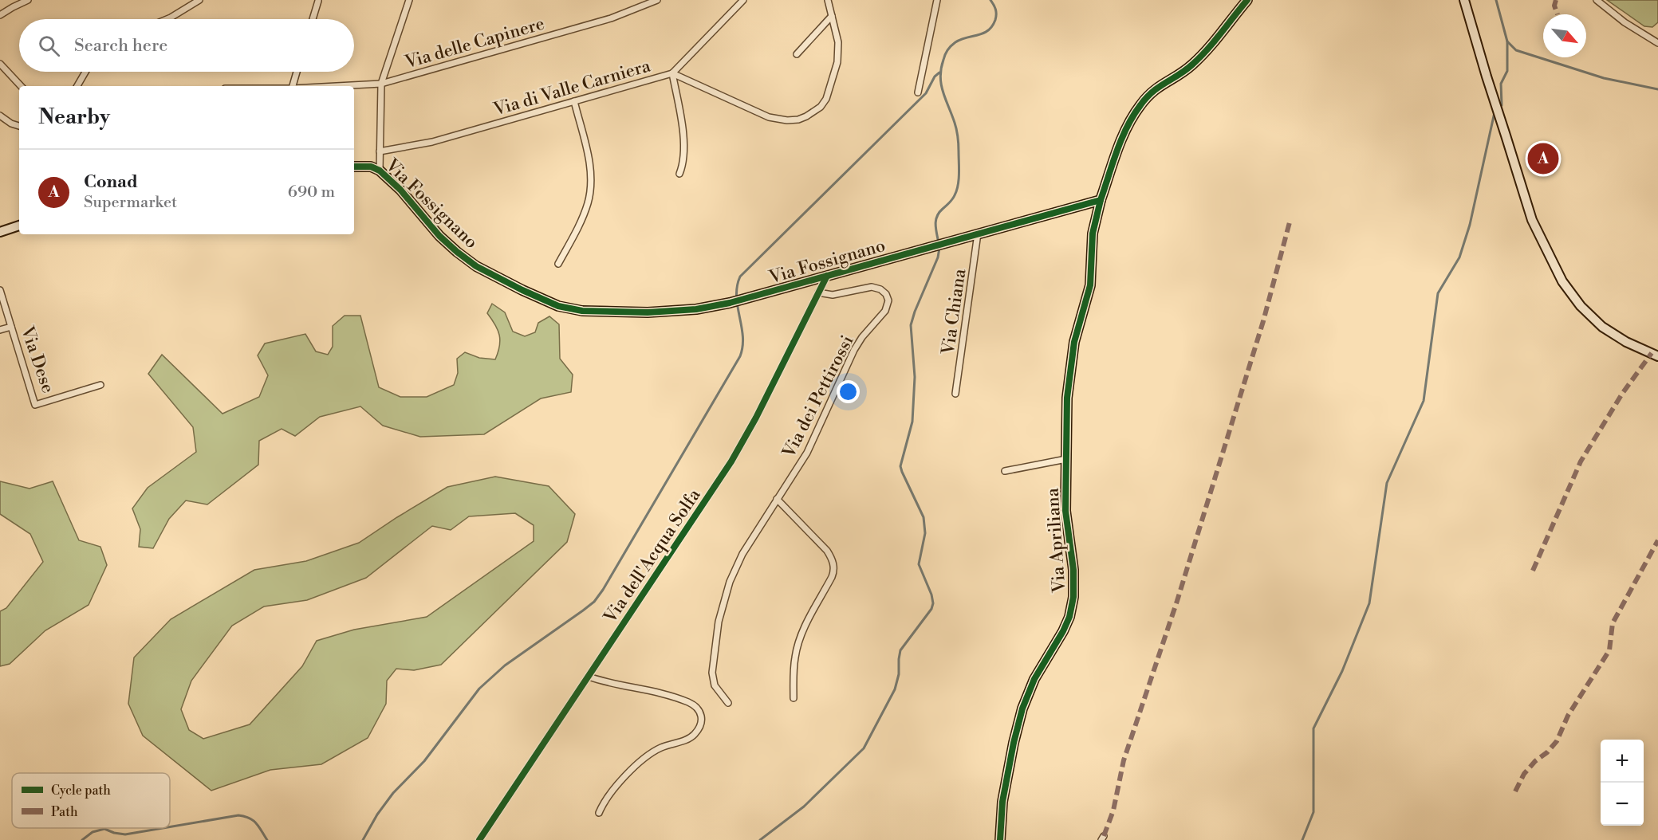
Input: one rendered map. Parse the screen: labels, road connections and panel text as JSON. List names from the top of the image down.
{
  "streets": {
    "street": [
      "Via delle Capinere",
      "Via di Valle Carniera",
      "Via Fossignano",
      "Via Chiana",
      "Via Dese",
      "Via dei Pettirossi",
      "Via Apriliana",
      "Via dell'Acqua Solfa"
    ]
  },
  "crossings": [
    ["Via Fossignano", "Via Chiana"],
    ["Via Fossignano", "Via Apriliana"],
    ["Via Fossignano", "Via dell'Acqua Solfa"],
    ["Via dei Pettirossi", "Via dell'Acqua Solfa"]
  ],
  "legend": ["Cycle path", "Path"],
  "north": "bottom right",
  "page": {
    "search": "Search here",
    "heading": "Nearby",
    "pins": "A",
    "list": [
      {
        "mark": "A",
        "name": "Conad",
        "note": "Supermarket",
        "value": "690 m"
      }
    ],
    "map_buttons": ["+", "−"]
  }
}
